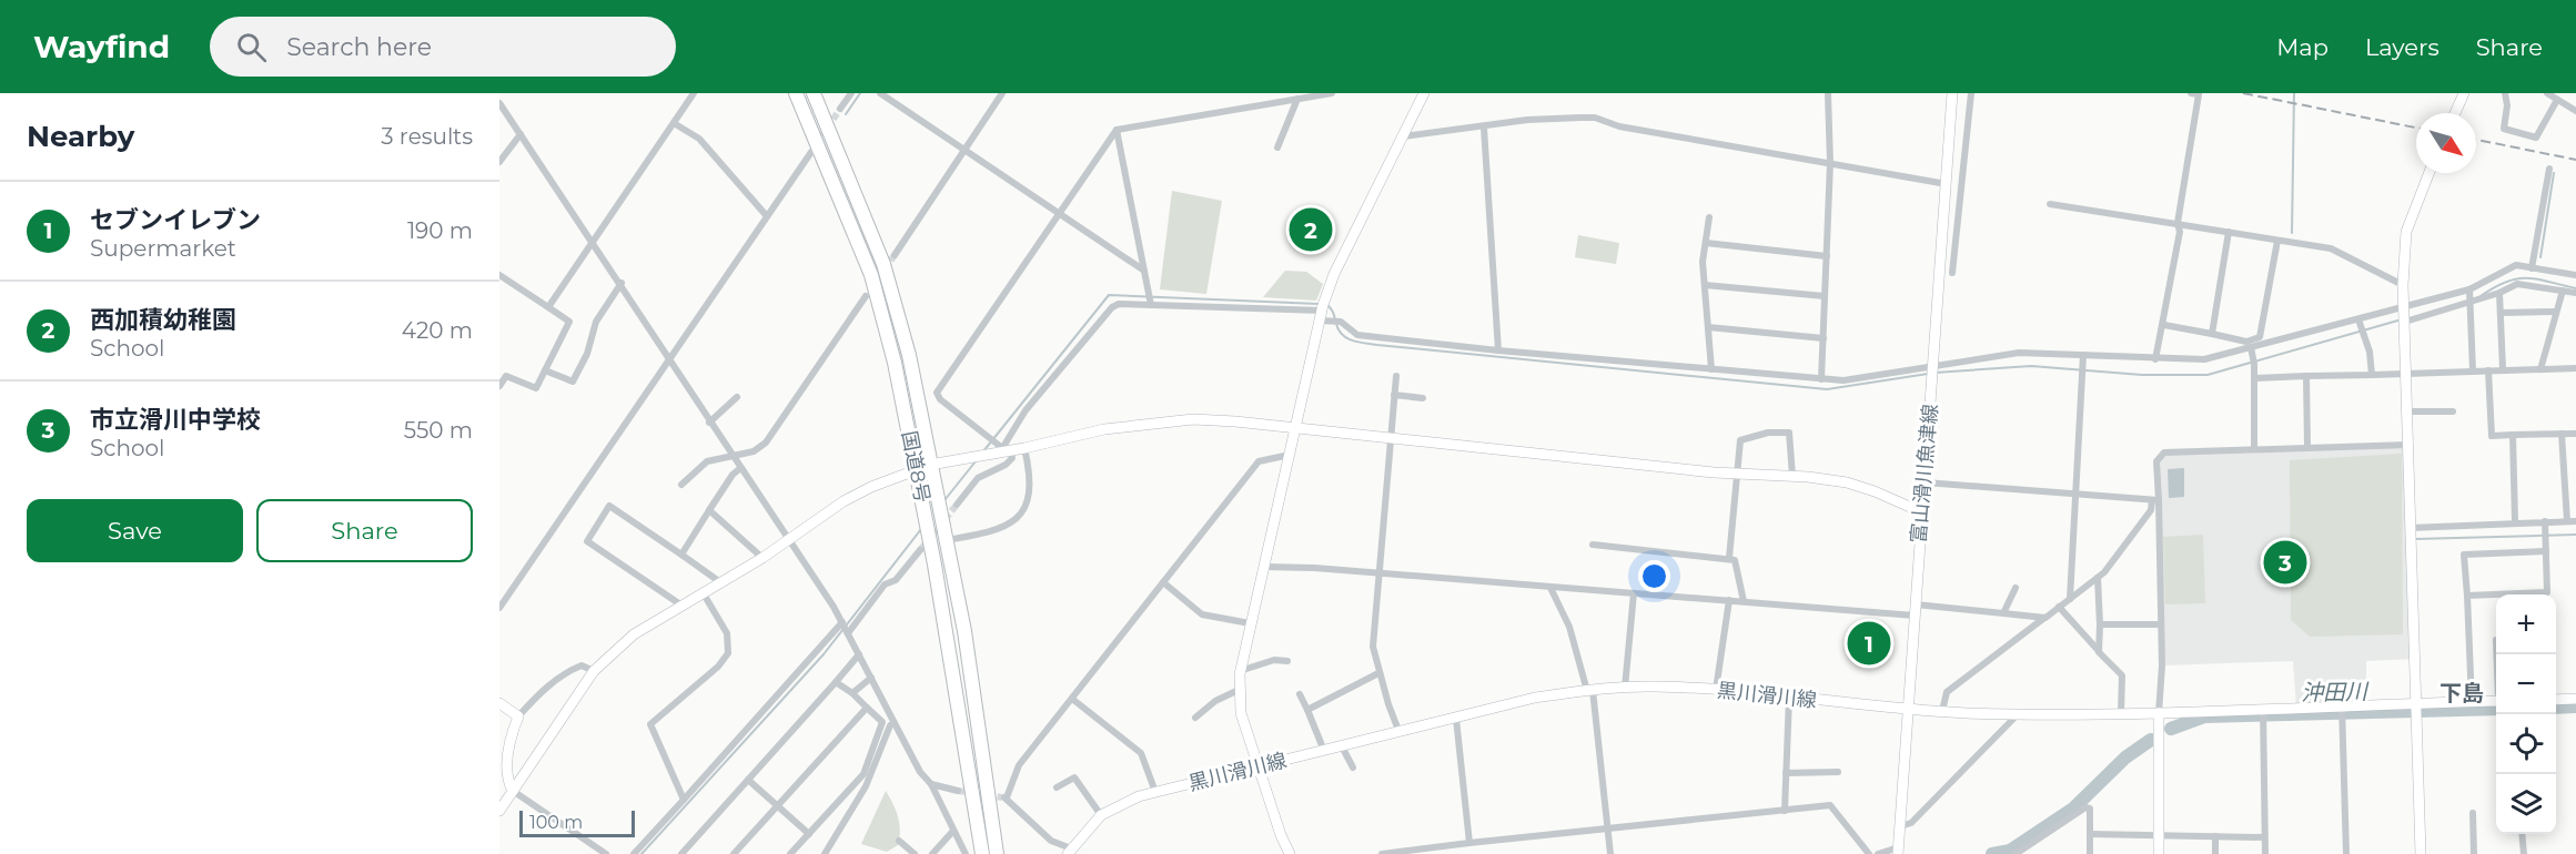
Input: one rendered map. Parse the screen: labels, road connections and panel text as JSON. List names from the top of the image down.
{
  "streets": {
    "highway": ["国道8号"],
    "street": ["富山滑川魚津線", "黒川滑川線"]
  },
  "crossings": [
    ["富山滑川魚津線", "黒川滑川線"]
  ],
  "districts": ["下島"],
  "water": ["沖田川"],
  "scale_bar": "100 m",
  "north": "bottom right",
  "page": {
    "header": "Wayfind",
    "search": "Search here",
    "nav": ["Map", "Layers", "Share"],
    "heading": ["Nearby", "3 results"],
    "list": [
      {
        "mark": "1",
        "name": "セブンイレブン",
        "note": "Supermarket",
        "value": "190 m"
      },
      {
        "mark": "2",
        "name": "西加積幼稚園",
        "note": "School",
        "value": "420 m"
      },
      {
        "mark": "3",
        "name": "市立滑川中学校",
        "note": "School",
        "value": "550 m"
      }
    ],
    "pins": ["2", "3", "1"],
    "buttons": ["Save", "Share"],
    "map_buttons": ["+", "−"],
    "scale": "100 m"
  }
}
